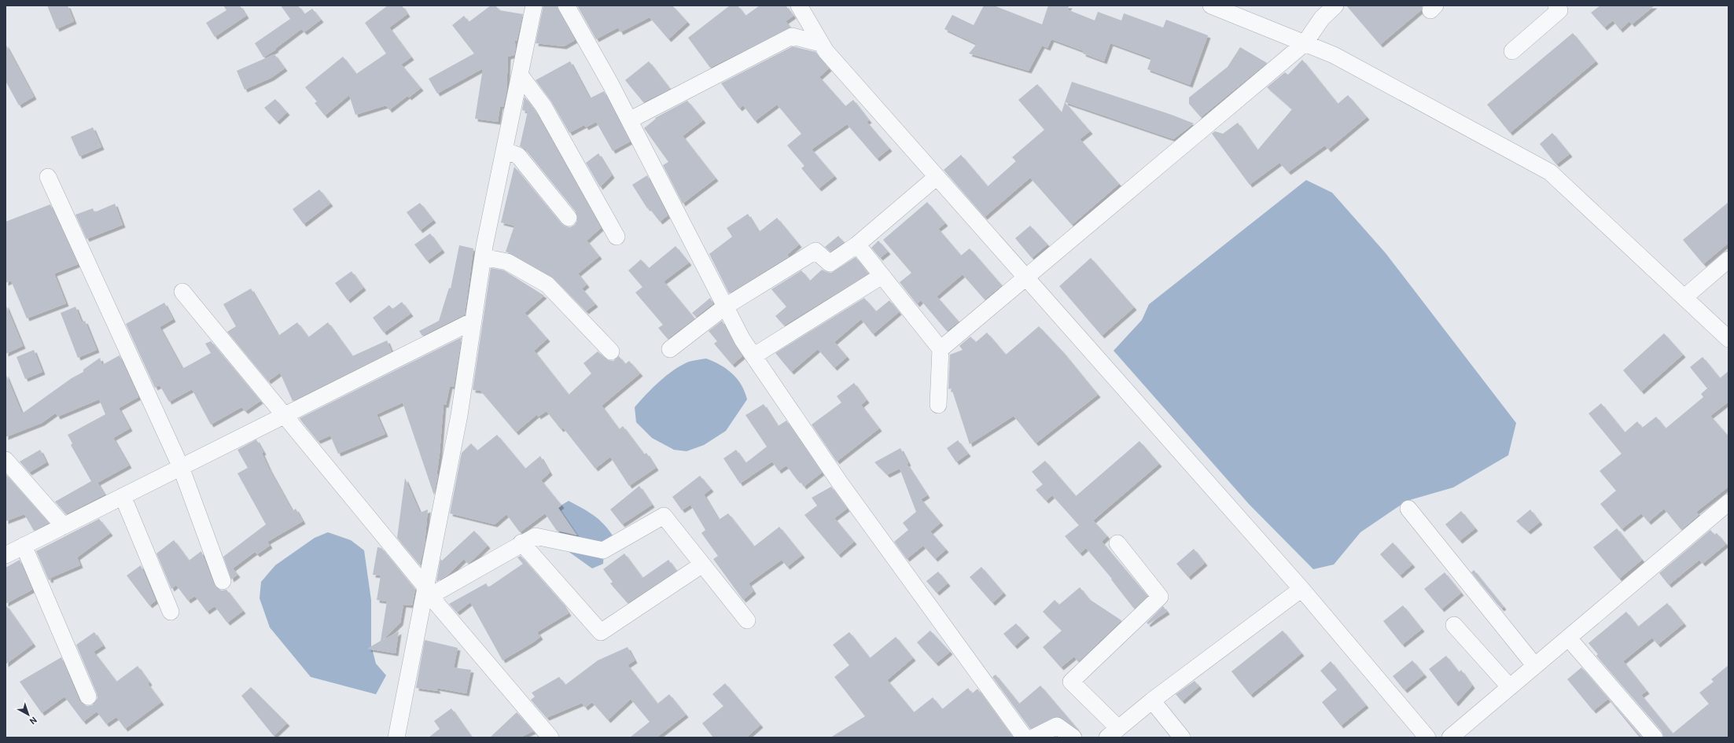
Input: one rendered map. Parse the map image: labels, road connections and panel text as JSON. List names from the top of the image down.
{
  "north": "bottom right"
}
